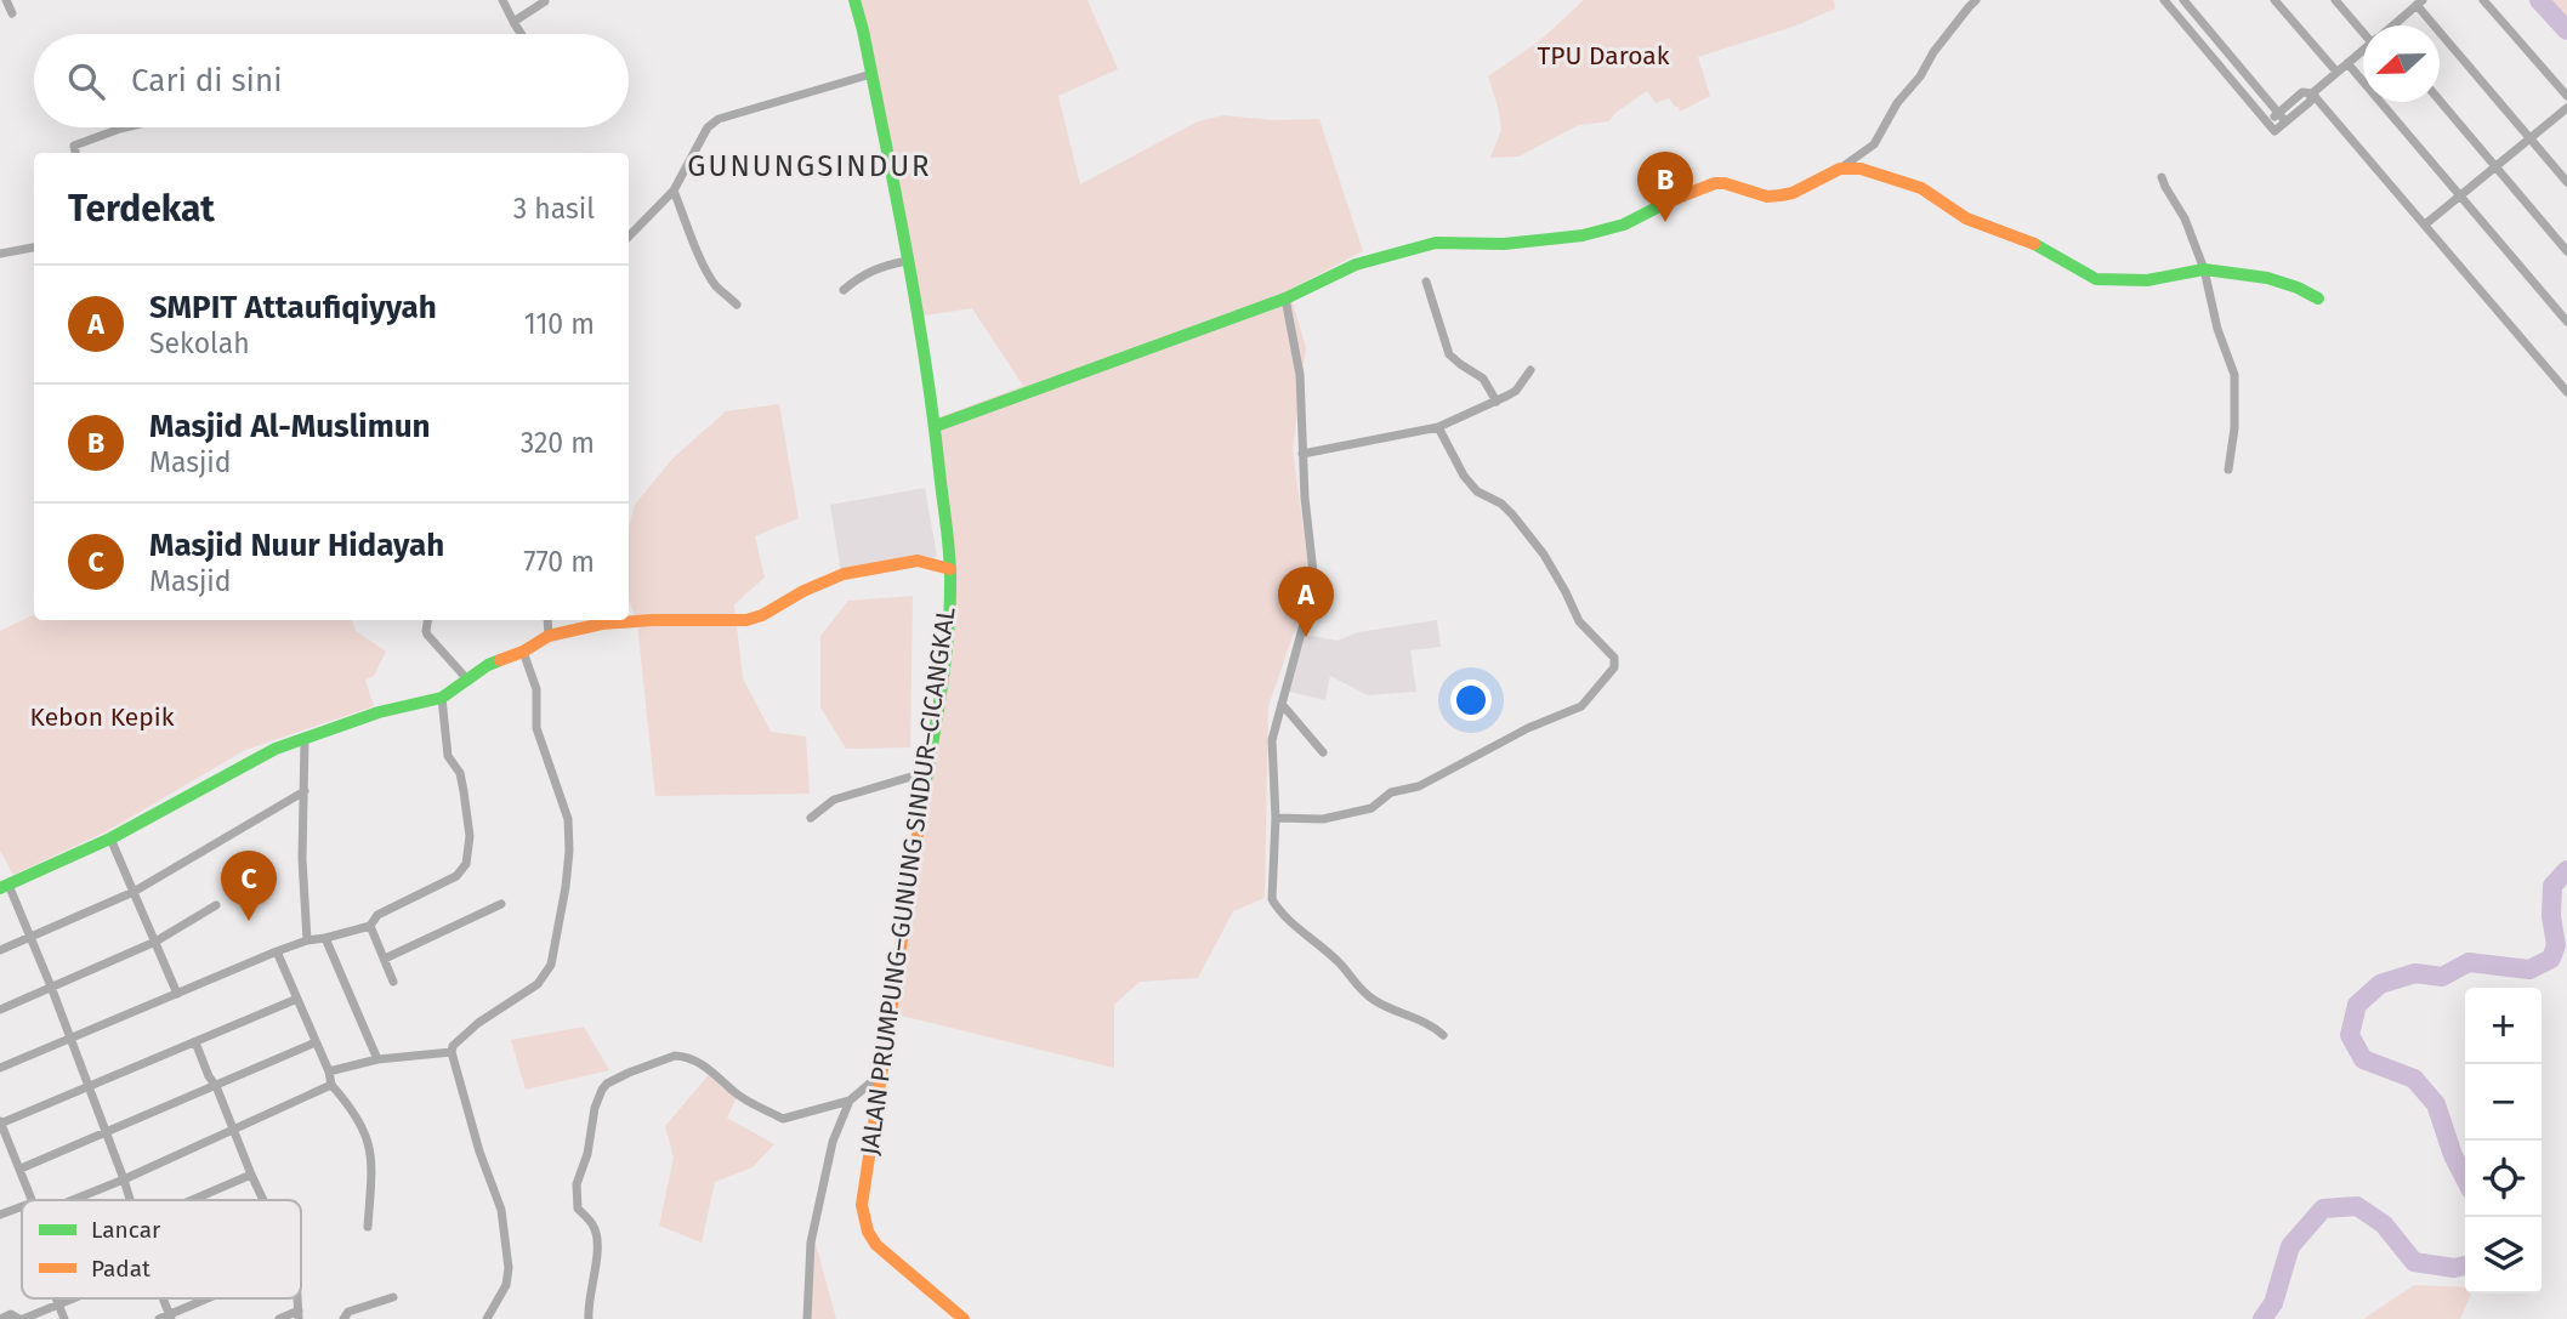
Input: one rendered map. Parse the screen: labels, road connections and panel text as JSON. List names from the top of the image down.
{
  "streets": {
    "street": ["JALAN PRUMPUNG–GUNUNG SINDUR–CICANGKAL"]
  },
  "districts": ["GUNUNGSINDUR"],
  "parks": ["TPU Daroak", "Kebon Kepik"],
  "legend": ["Lancar", "Padat"],
  "north": "left",
  "page": {
    "search": "Cari di sini",
    "pins": ["B", "A", "C"],
    "heading": ["Terdekat", "3 hasil"],
    "list": [
      {
        "mark": "A",
        "name": "SMPIT Attaufiqiyyah",
        "note": "Sekolah",
        "value": "110 m"
      },
      {
        "mark": "B",
        "name": "Masjid Al-Muslimun",
        "note": "Masjid",
        "value": "320 m"
      },
      {
        "mark": "C",
        "name": "Masjid Nuur Hidayah",
        "note": "Masjid",
        "value": "770 m"
      }
    ],
    "map_buttons": ["+", "−"]
  }
}
